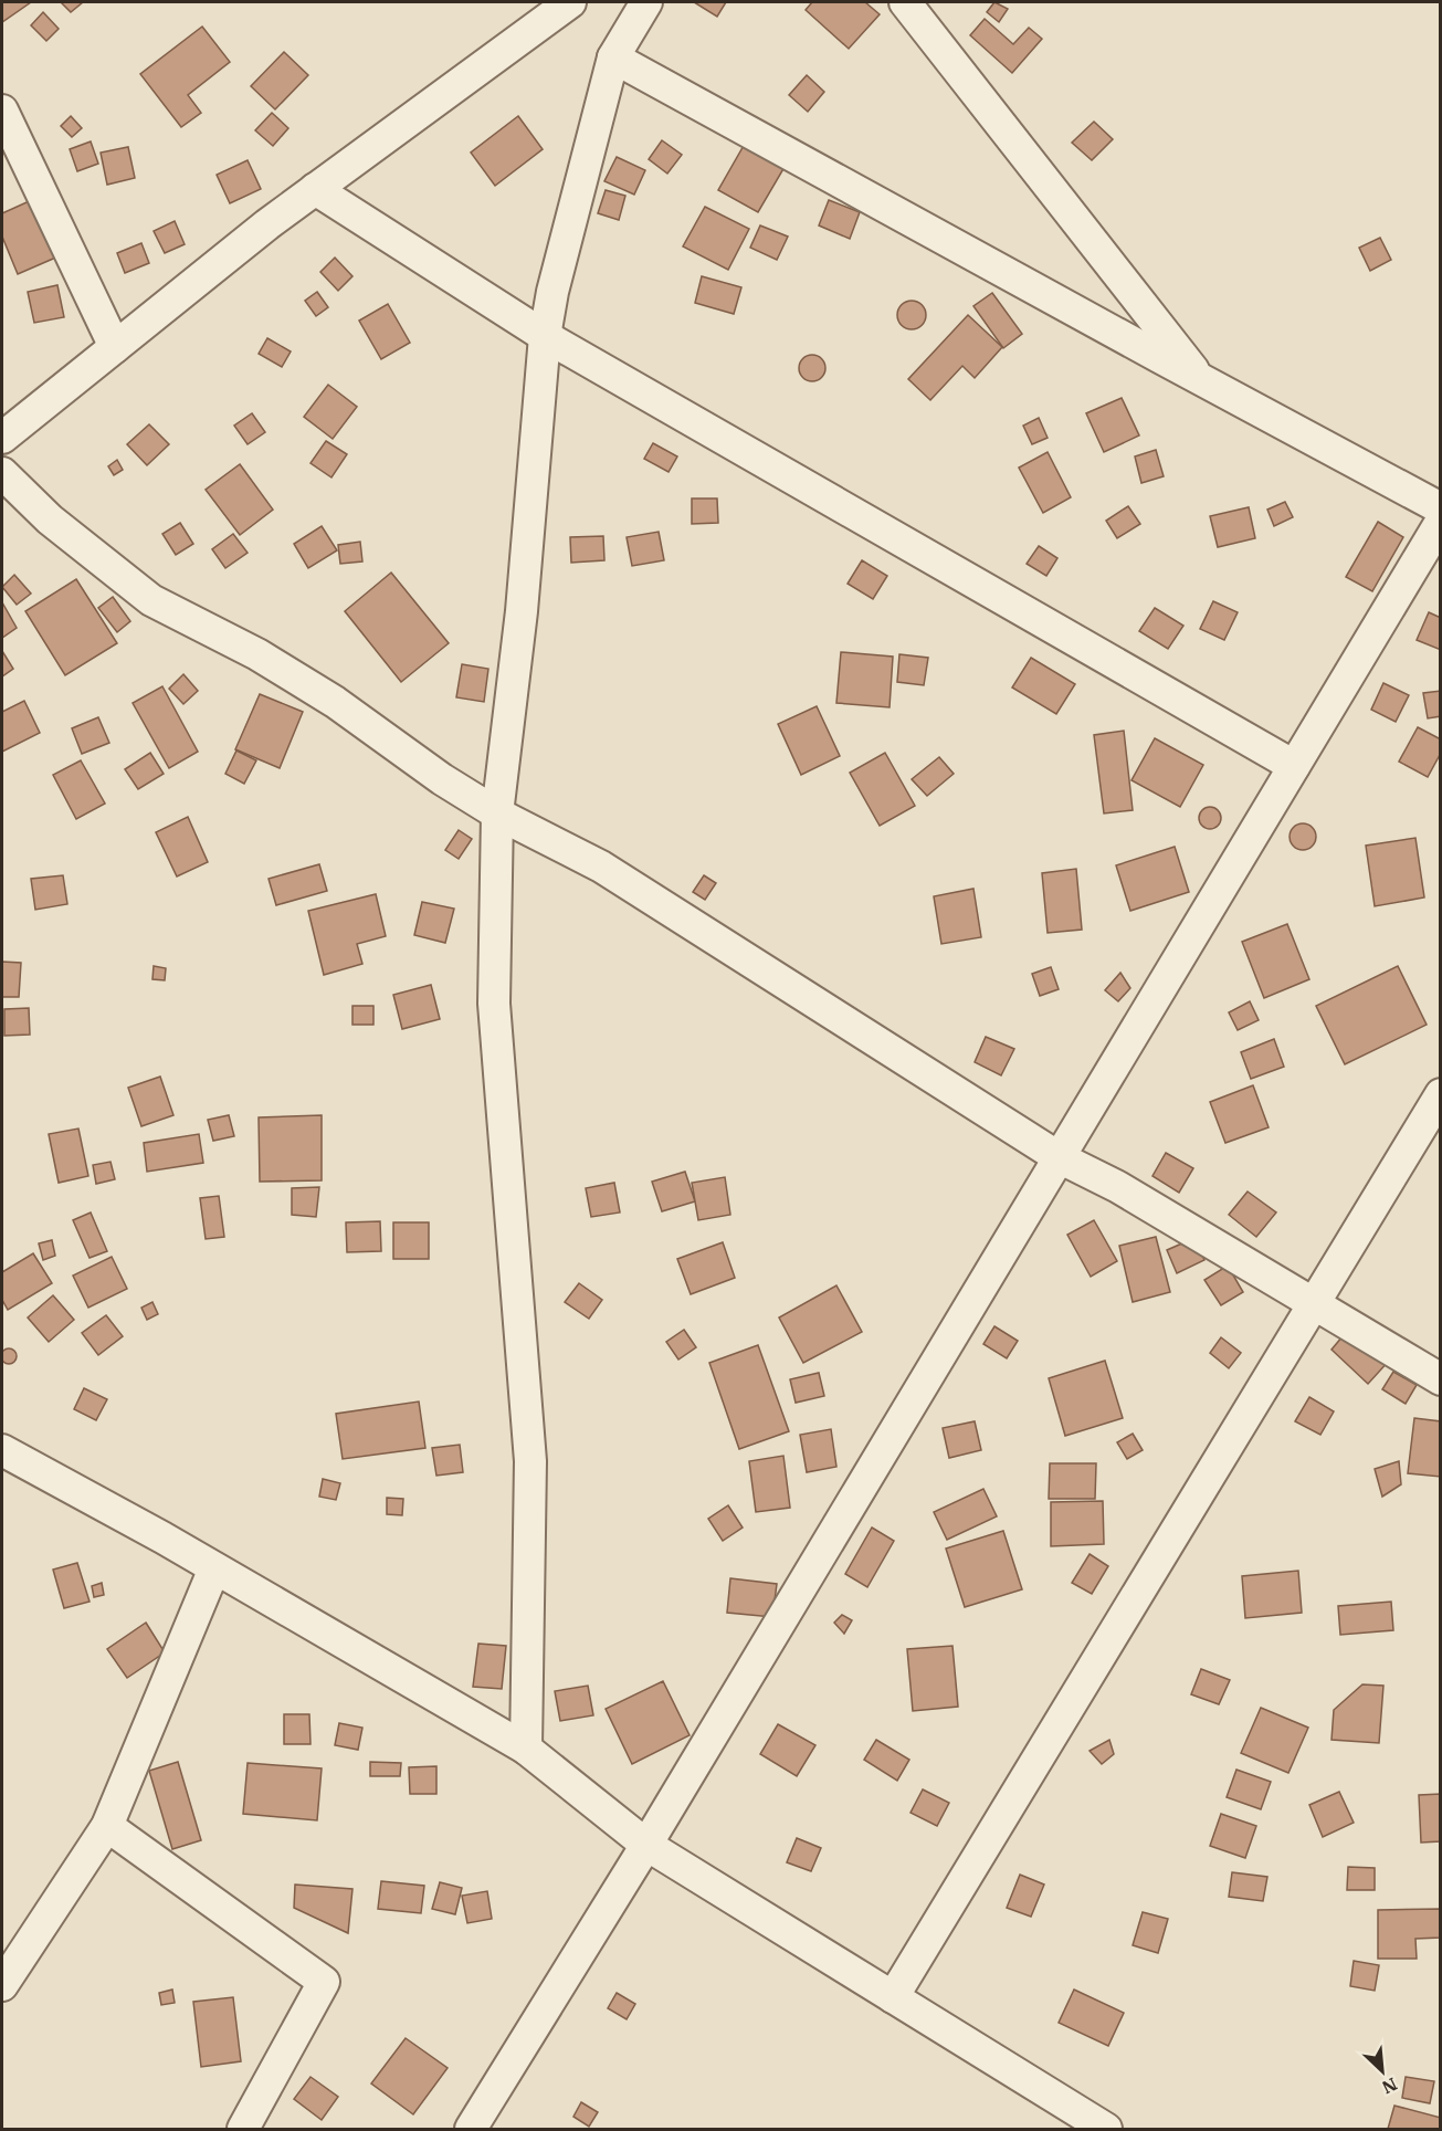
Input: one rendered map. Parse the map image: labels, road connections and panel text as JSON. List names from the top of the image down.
{
  "north": "bottom right"
}
